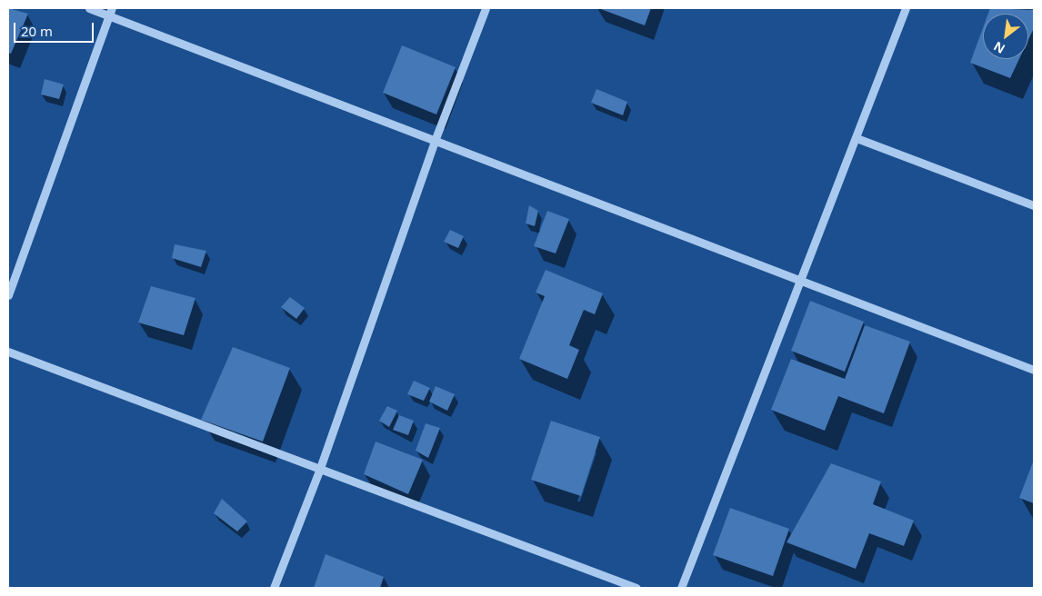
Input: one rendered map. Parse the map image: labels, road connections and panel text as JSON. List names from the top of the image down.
{
  "scale_bar": "20 m",
  "north": "bottom left"
}
